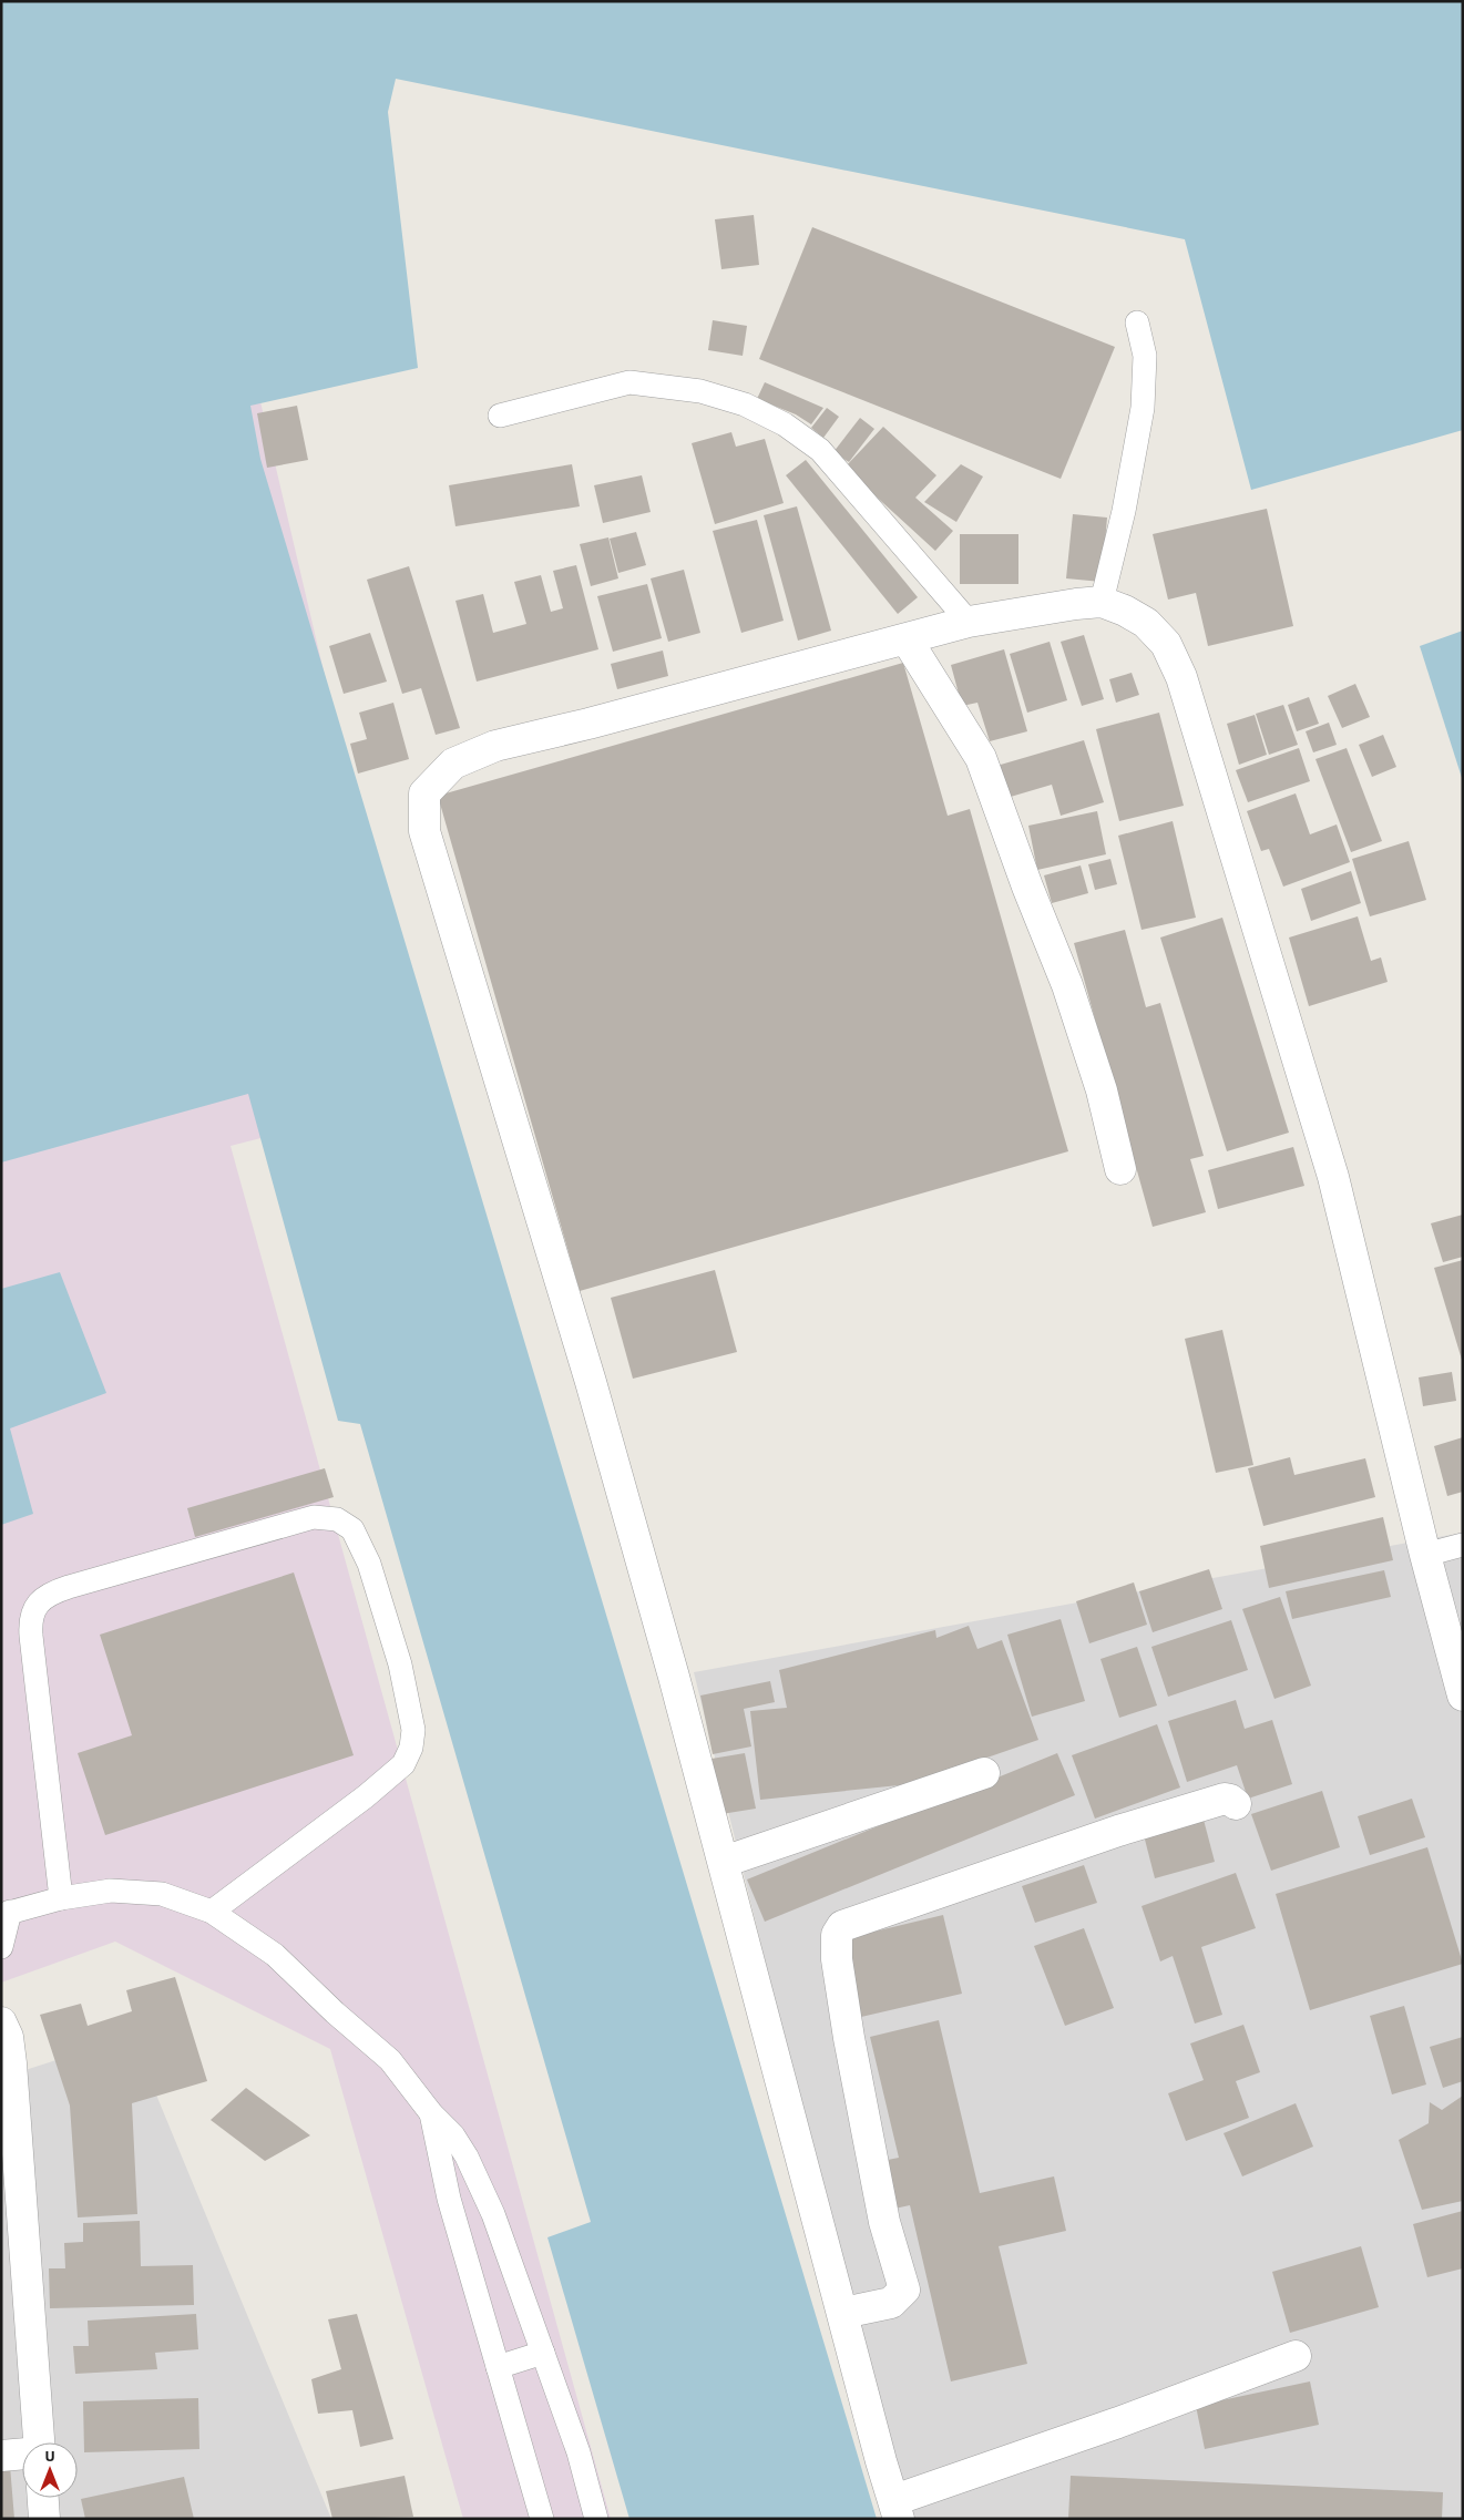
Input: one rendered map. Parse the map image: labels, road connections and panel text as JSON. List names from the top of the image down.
{
  "north": "top"
}
